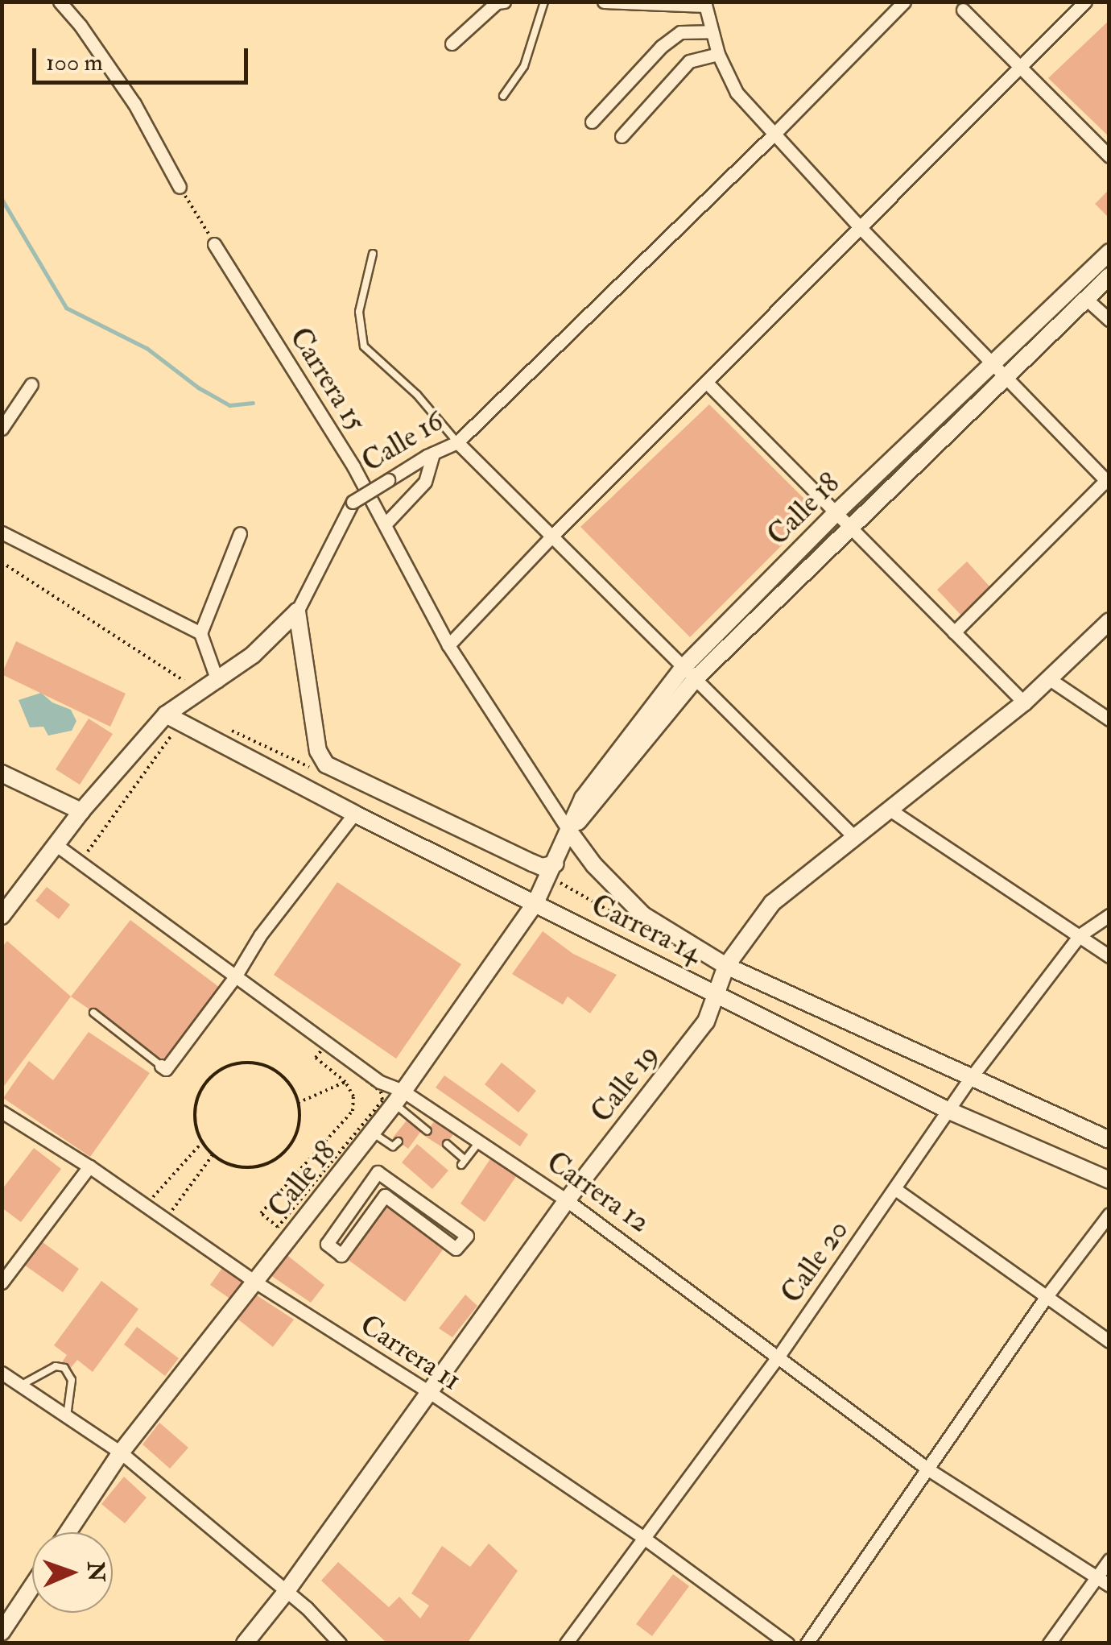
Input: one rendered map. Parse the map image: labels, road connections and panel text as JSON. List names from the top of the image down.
{
  "streets": {
    "street": [
      "Carrera 15",
      "Calle 16",
      "Calle 18",
      "Carrera 14",
      "Calle 19",
      "Carrera 12",
      "Calle 20",
      "Carrera 11"
    ]
  },
  "crossings": [
    ["Carrera 15", "Calle 18"],
    ["Carrera 15", "Carrera 14"],
    ["Calle 16", "Carrera 14"],
    ["Calle 16", "Carrera 12"],
    ["Calle 18", "Carrera 14"],
    ["Calle 18", "Carrera 12"],
    ["Calle 18", "Carrera 11"],
    ["Carrera 14", "Calle 19"],
    ["Carrera 14", "Calle 20"],
    ["Calle 19", "Carrera 12"],
    ["Calle 19", "Carrera 11"],
    ["Carrera 12", "Calle 20"],
    ["Calle 20", "Carrera 11"]
  ],
  "scale_bar": "100 m",
  "north": "right"
}
